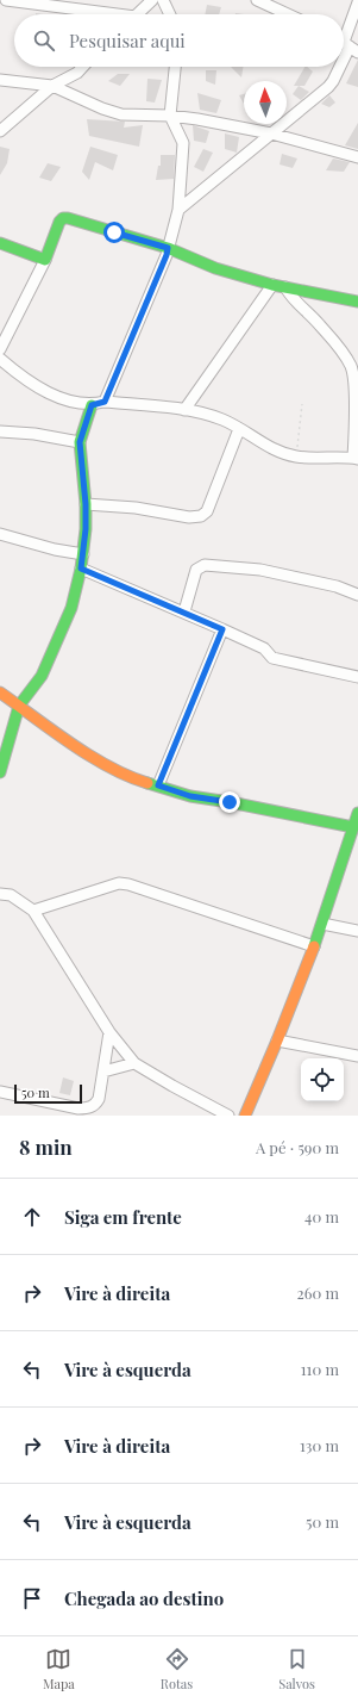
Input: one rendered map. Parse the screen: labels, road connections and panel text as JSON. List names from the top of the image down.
{
  "scale_bar": "50 m",
  "north": "top",
  "page": {
    "search": "Pesquisar aqui",
    "scale": "50 m",
    "heading": ["8 min", "A pé · 590 m"],
    "list": [
      ["Siga em frente", "40 m"],
      ["Vire à direita", "260 m"],
      ["Vire à esquerda", "110 m"],
      ["Vire à direita", "130 m"],
      ["Vire à esquerda", "50 m"],
      "Chegada ao destino"
    ],
    "nav": ["Mapa", "Rotas", "Salvos"]
  }
}
